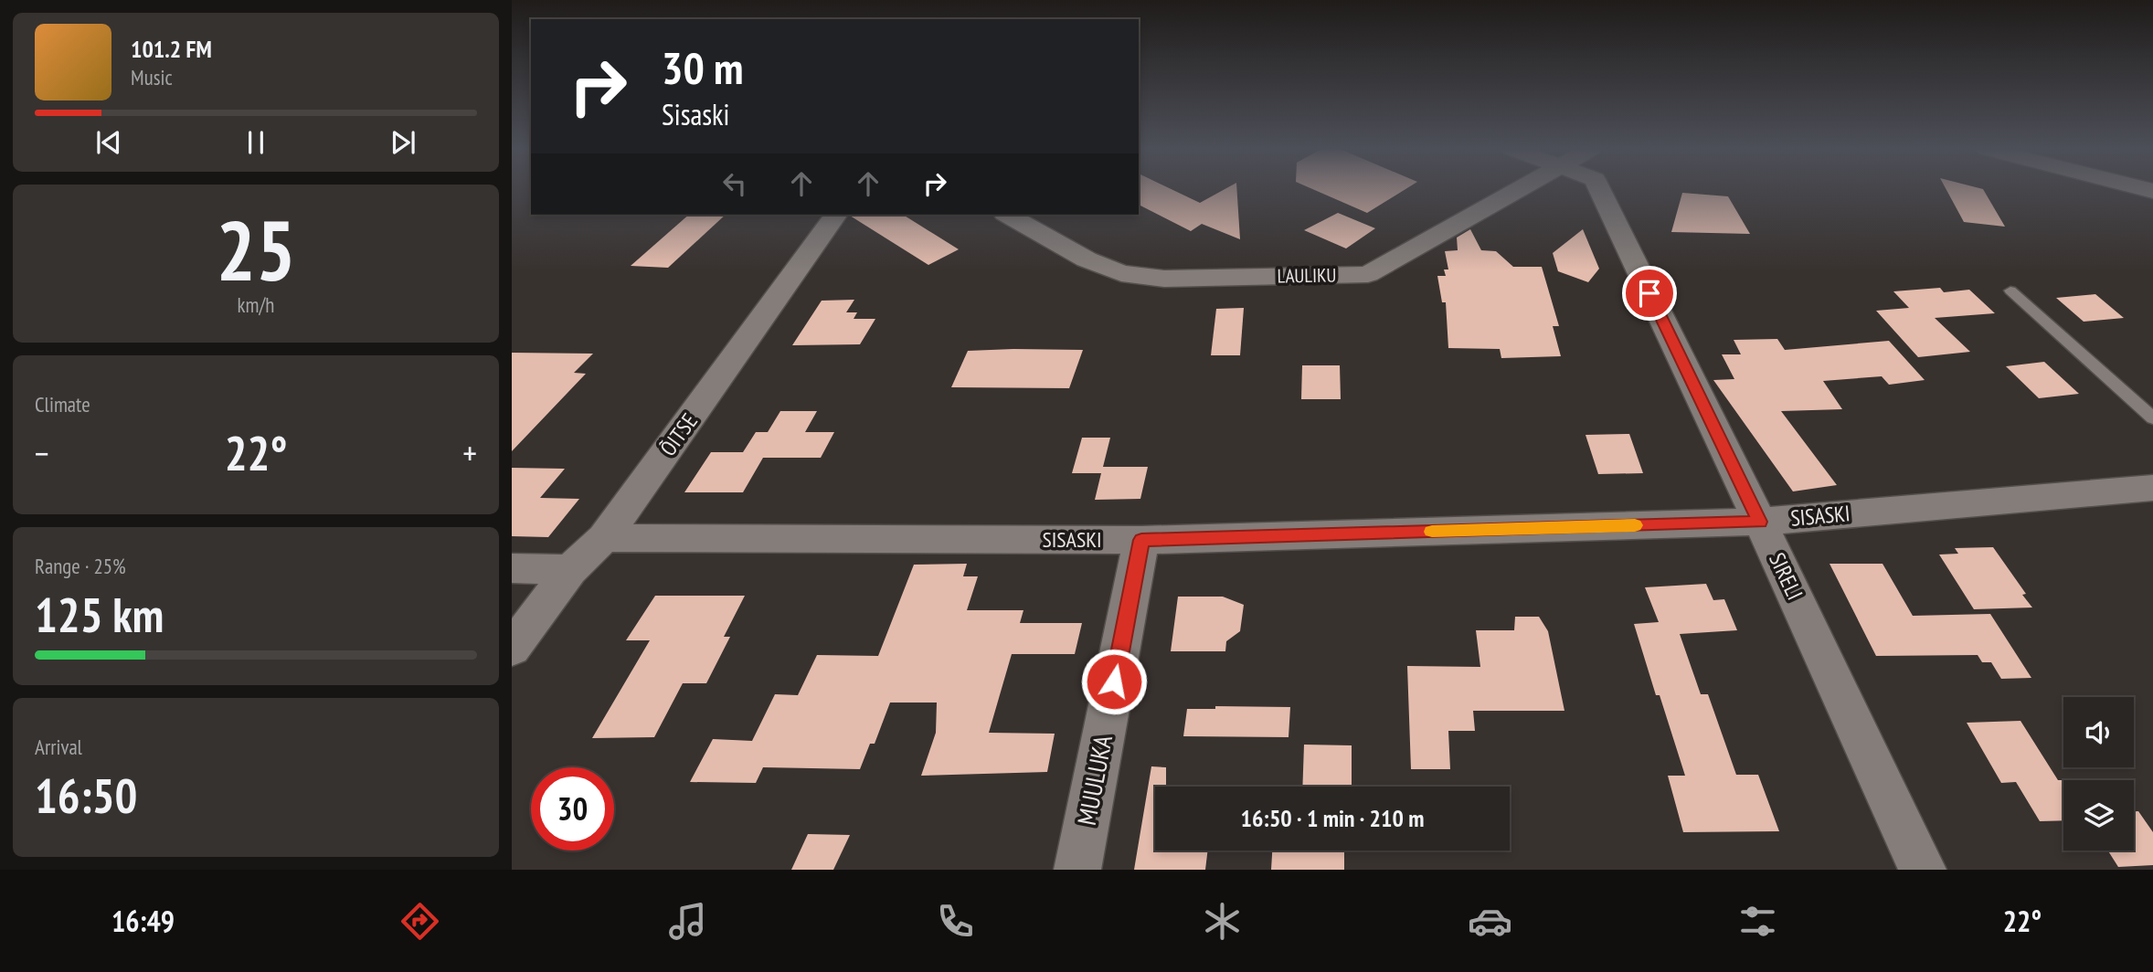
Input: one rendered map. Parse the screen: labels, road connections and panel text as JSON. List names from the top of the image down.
{
  "streets": {
    "street": [
      "LAULIKU",
      "ÕITSE",
      "SISASKI",
      "SIRELI",
      "MUULUKA"
    ]
  },
  "crossings": [
    ["ÕITSE", "SISASKI"],
    ["SISASKI", "SIRELI"],
    ["SISASKI", "MUULUKA"]
  ],
  "page": {
    "turn": ["30 m", "Sisaski"],
    "song": ["101.2 FM", "Music"],
    "tile": [
      ["25", "km/h"],
      "Climate",
      ["Range · 25%", "125 km"],
      ["Arrival", "16:50"]
    ],
    "heat": ["−", "22°", "+"],
    "limit": "30",
    "trip": "16:50 · 1 min · 210 m",
    "tabs": ["16:49", "22°"]
  }
}
